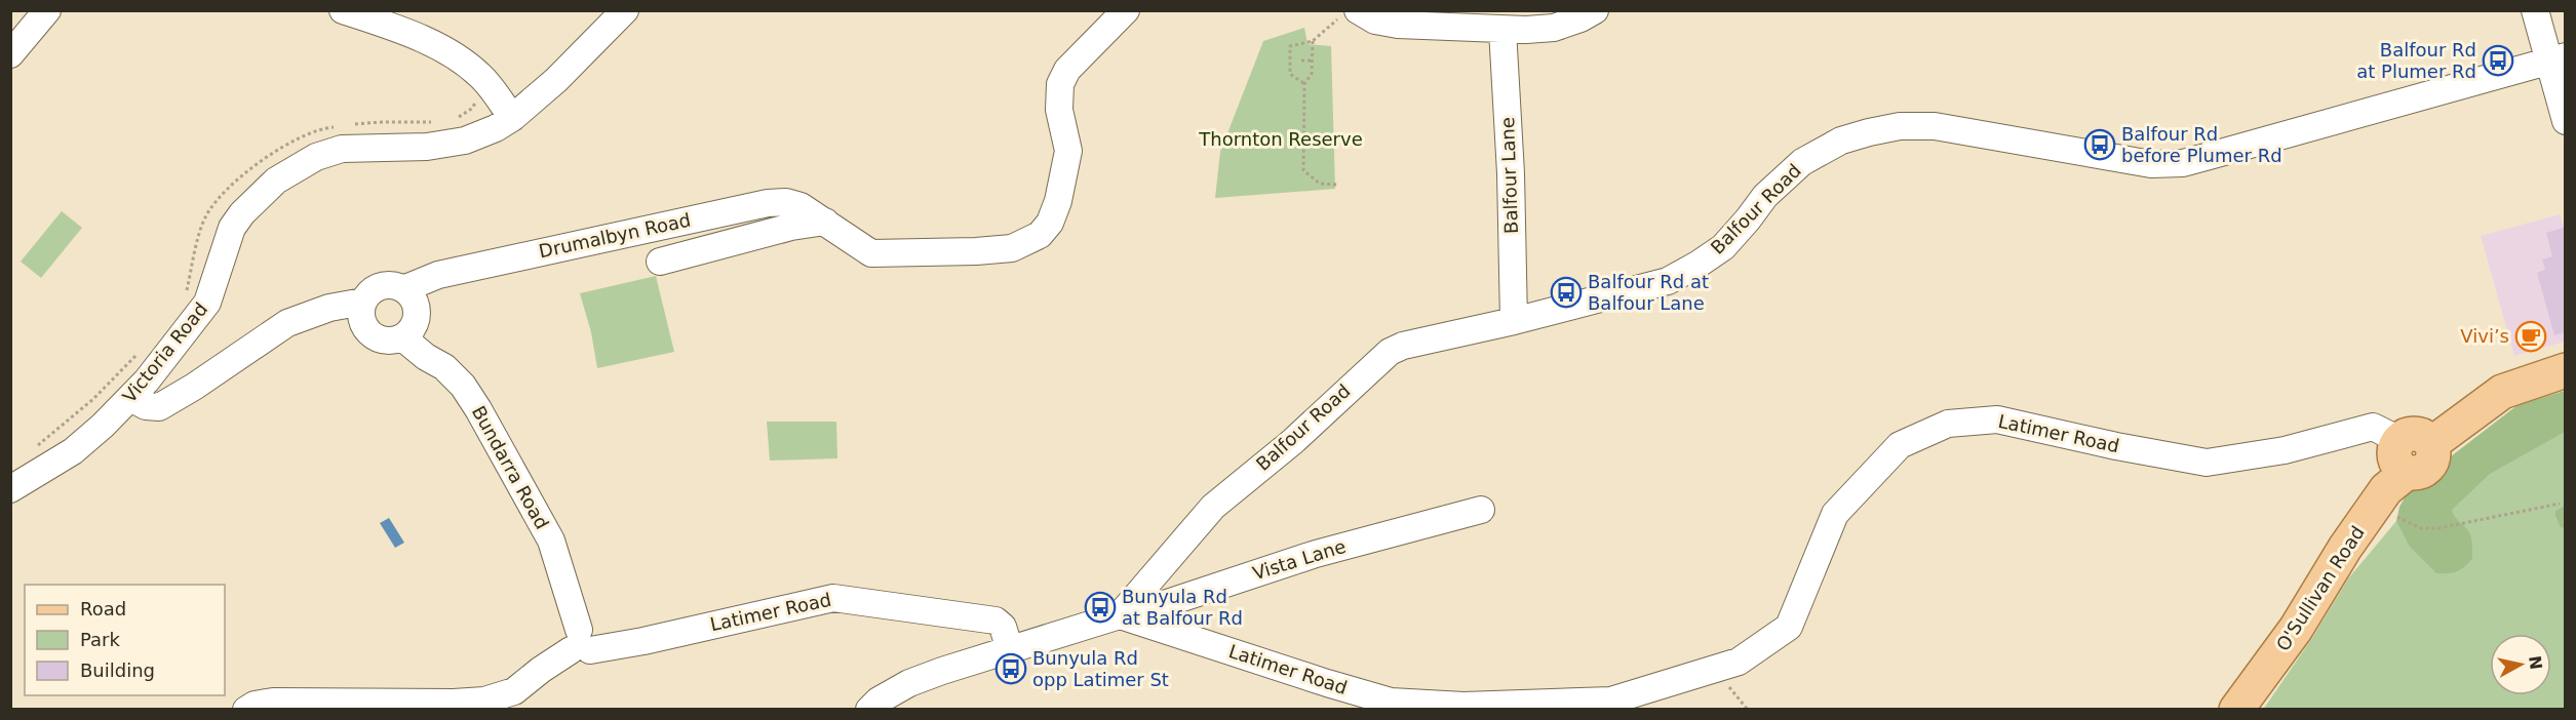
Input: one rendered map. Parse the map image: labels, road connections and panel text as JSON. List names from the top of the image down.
{
  "streets": {
    "main road": ["O'Sullivan Road"],
    "street": [
      "Balfour Lane",
      "Balfour Road",
      "Drumalbyn Road",
      "Victoria Road",
      "Latimer Road",
      "Bundarra Road",
      "Vista Lane"
    ]
  },
  "crossings": [
    ["Balfour Lane", "Balfour Road"],
    ["Balfour Road", "Latimer Road"],
    ["Balfour Road", "Vista Lane"],
    ["Drumalbyn Road", "Bundarra Road"],
    ["Latimer Road", "Bundarra Road"],
    ["Latimer Road", "Vista Lane"],
    ["Latimer Road", "O'Sullivan Road"]
  ],
  "parks": ["Thornton Reserve"],
  "places": {
    "bus stop": [
      "Balfour Rd at Plumer Rd",
      "Balfour Rd before Plumer Rd",
      "Balfour Rd at Balfour Lane",
      "Bunyula Rd at Balfour Rd",
      "Bunyula Rd opp Latimer St"
    ],
    "cafe": ["Vivi’s"]
  },
  "legend": ["Road", "Park", "Building"],
  "north": "right"
}
